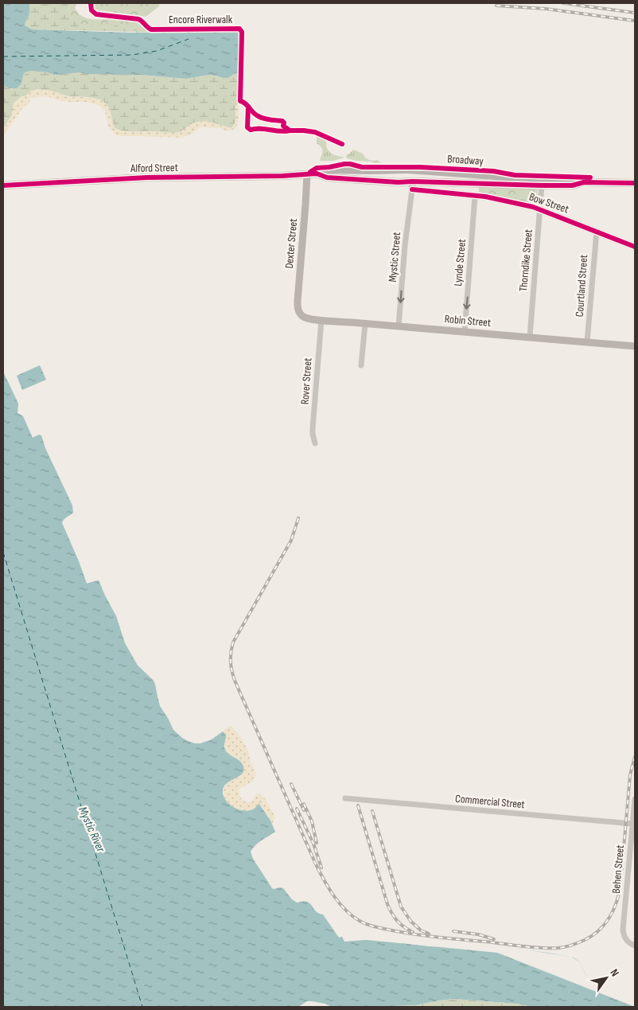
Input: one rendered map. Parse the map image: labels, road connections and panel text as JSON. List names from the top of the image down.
{
  "streets": {
    "main road": ["Broadway", "Alford Street"],
    "street": [
      "Bow Street",
      "Dexter Street",
      "Mystic Street",
      "Thorndike Street",
      "Lynde Street",
      "Courtland Street",
      "Robin Street",
      "Rover Street",
      "Commercial Street",
      "Behen Street"
    ],
    "cycle path": ["Encore Riverwalk"]
  },
  "crossings": [
    ["Broadway", "Alford Street"],
    ["Broadway", "Bow Street"],
    ["Broadway", "Dexter Street"],
    ["Broadway", "Mystic Street"],
    ["Broadway", "Thorndike Street"],
    ["Alford Street", "Dexter Street"],
    ["Bow Street", "Mystic Street"],
    ["Bow Street", "Thorndike Street"],
    ["Bow Street", "Lynde Street"],
    ["Bow Street", "Courtland Street"],
    ["Dexter Street", "Robin Street"],
    ["Mystic Street", "Robin Street"],
    ["Thorndike Street", "Robin Street"],
    ["Lynde Street", "Robin Street"],
    ["Courtland Street", "Robin Street"],
    ["Robin Street", "Rover Street"],
    ["Commercial Street", "Behen Street"]
  ],
  "one_way": ["Mystic Street", "Lynde Street"],
  "water": ["Mystic River"],
  "north": "top right"
}
